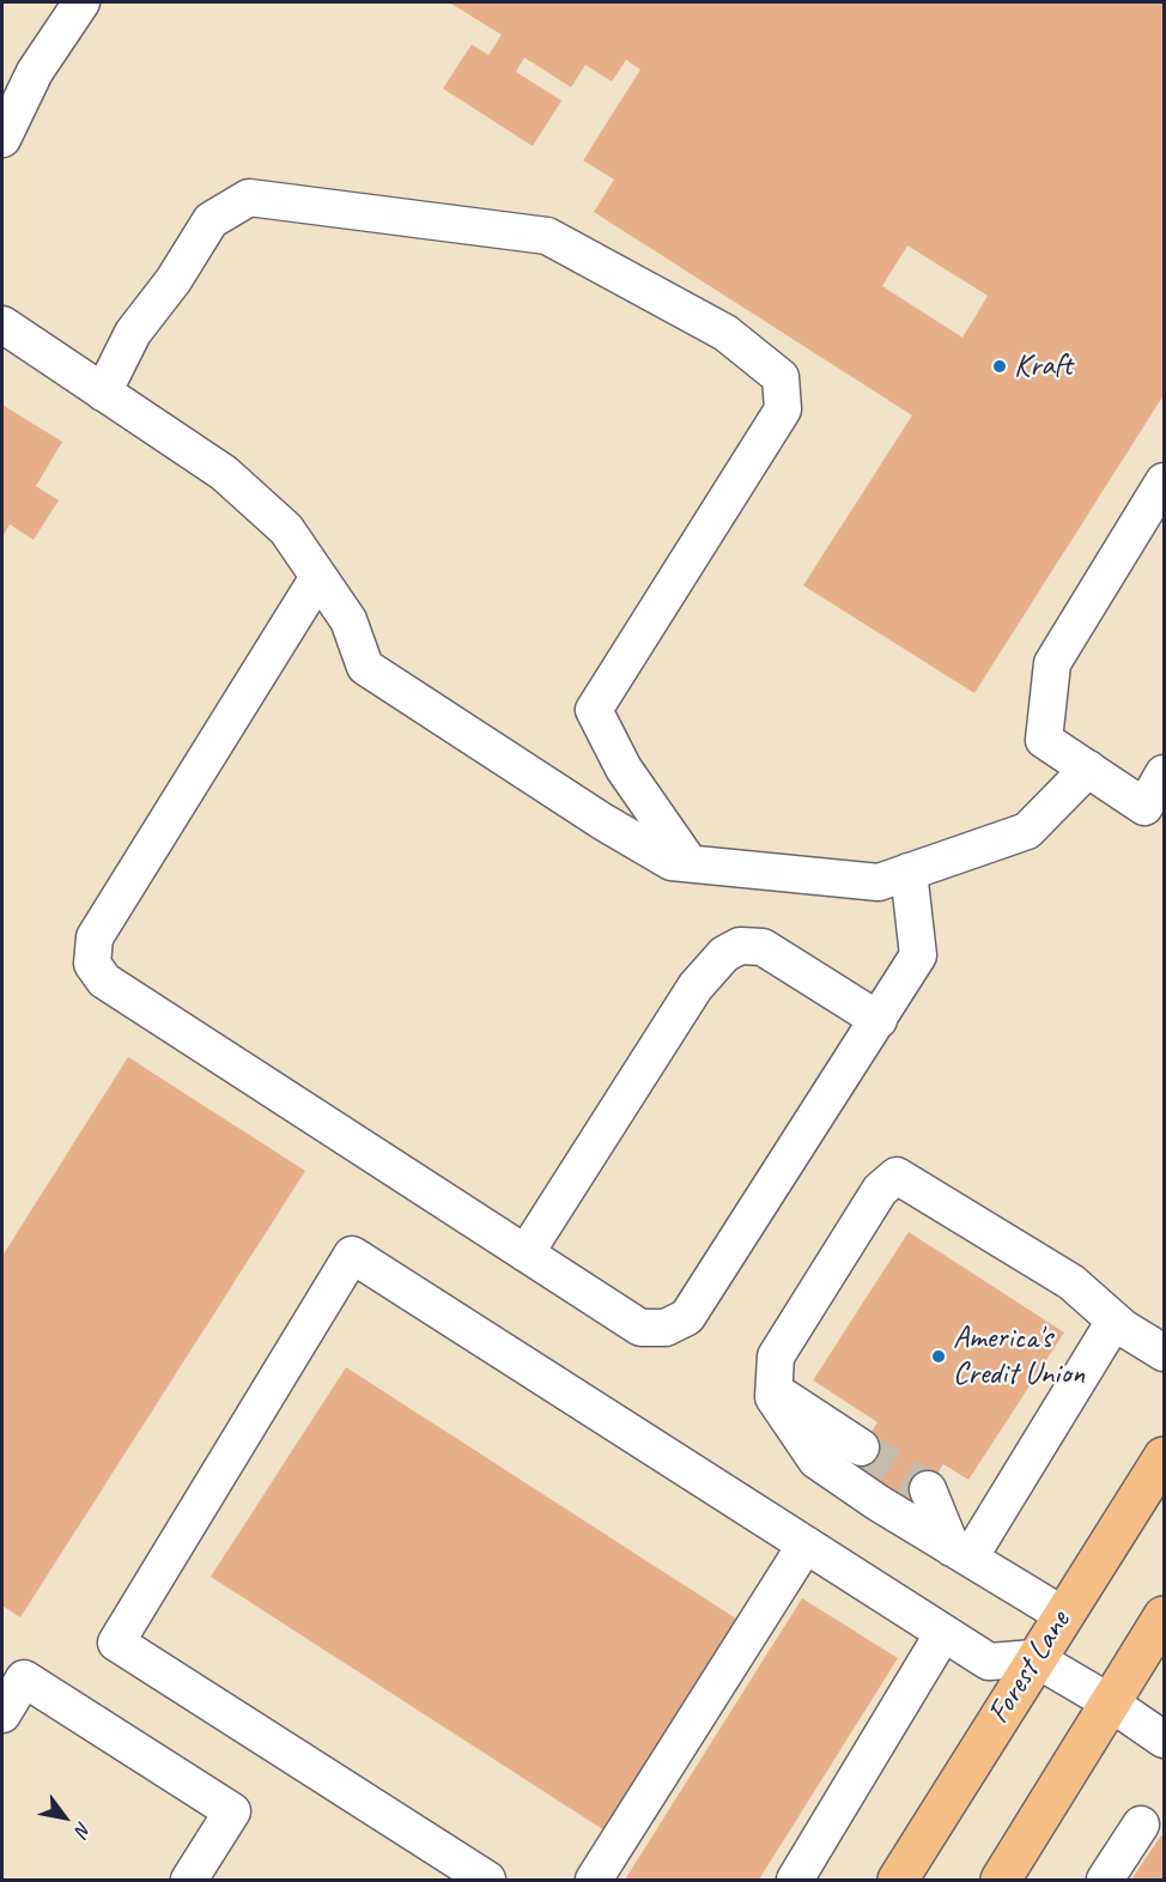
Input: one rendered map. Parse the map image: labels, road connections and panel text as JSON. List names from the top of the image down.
{
  "streets": {
    "main road": ["Forest Lane"]
  },
  "places": ["Kraft", "America's Credit Union"],
  "north": "bottom right"
}
